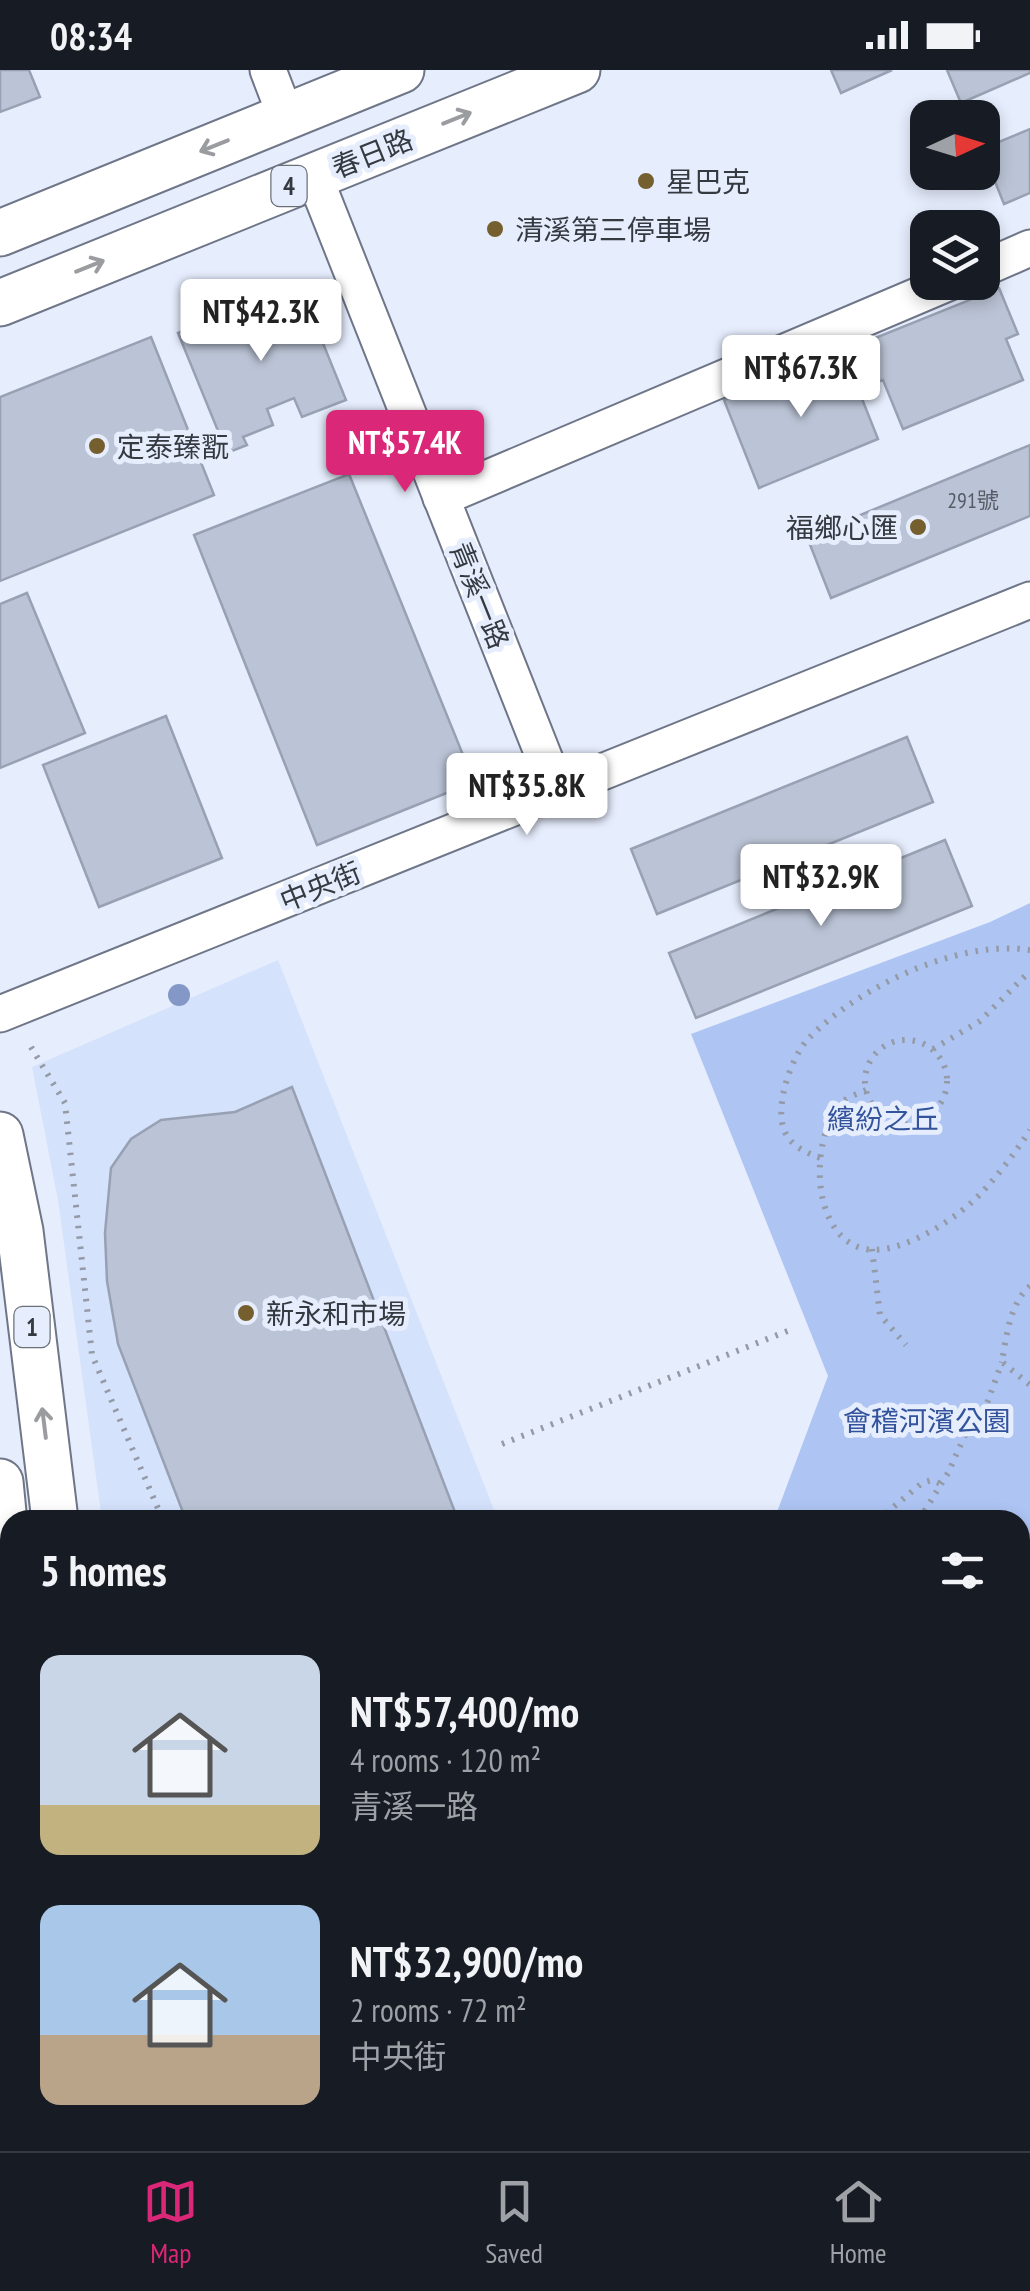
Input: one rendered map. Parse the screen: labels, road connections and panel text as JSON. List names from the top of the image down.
{
  "streets": {
    "main road": ["春日路", "4", "1"],
    "street": ["青溪一路", "中央街"]
  },
  "crossings": [
    ["春日路", "青溪一路"],
    ["青溪一路", "中央街"]
  ],
  "parks": ["繽紛之丘", "會稽河濱公園"],
  "places": [
    "星巴克",
    "清溪第三停車場",
    "定泰臻翫",
    "福鄉心匯",
    "新永和市場"
  ],
  "house_numbers": ["291號"],
  "north": "right",
  "page": {
    "status": "08:34",
    "price": [
      "NT$42.3K",
      "NT$67.3K",
      "NT$57.4K",
      "NT$35.8K",
      "NT$32.9K"
    ],
    "heading": "5 homes",
    "list": [
      {
        "name": "NT$57,400/mo",
        "note": "4 rooms · 120 m² · 青溪一路"
      },
      {
        "name": "NT$32,900/mo",
        "note": "2 rooms · 72 m² · 中央街"
      }
    ],
    "tabs": ["Map", "Saved", "Home"]
  }
}
